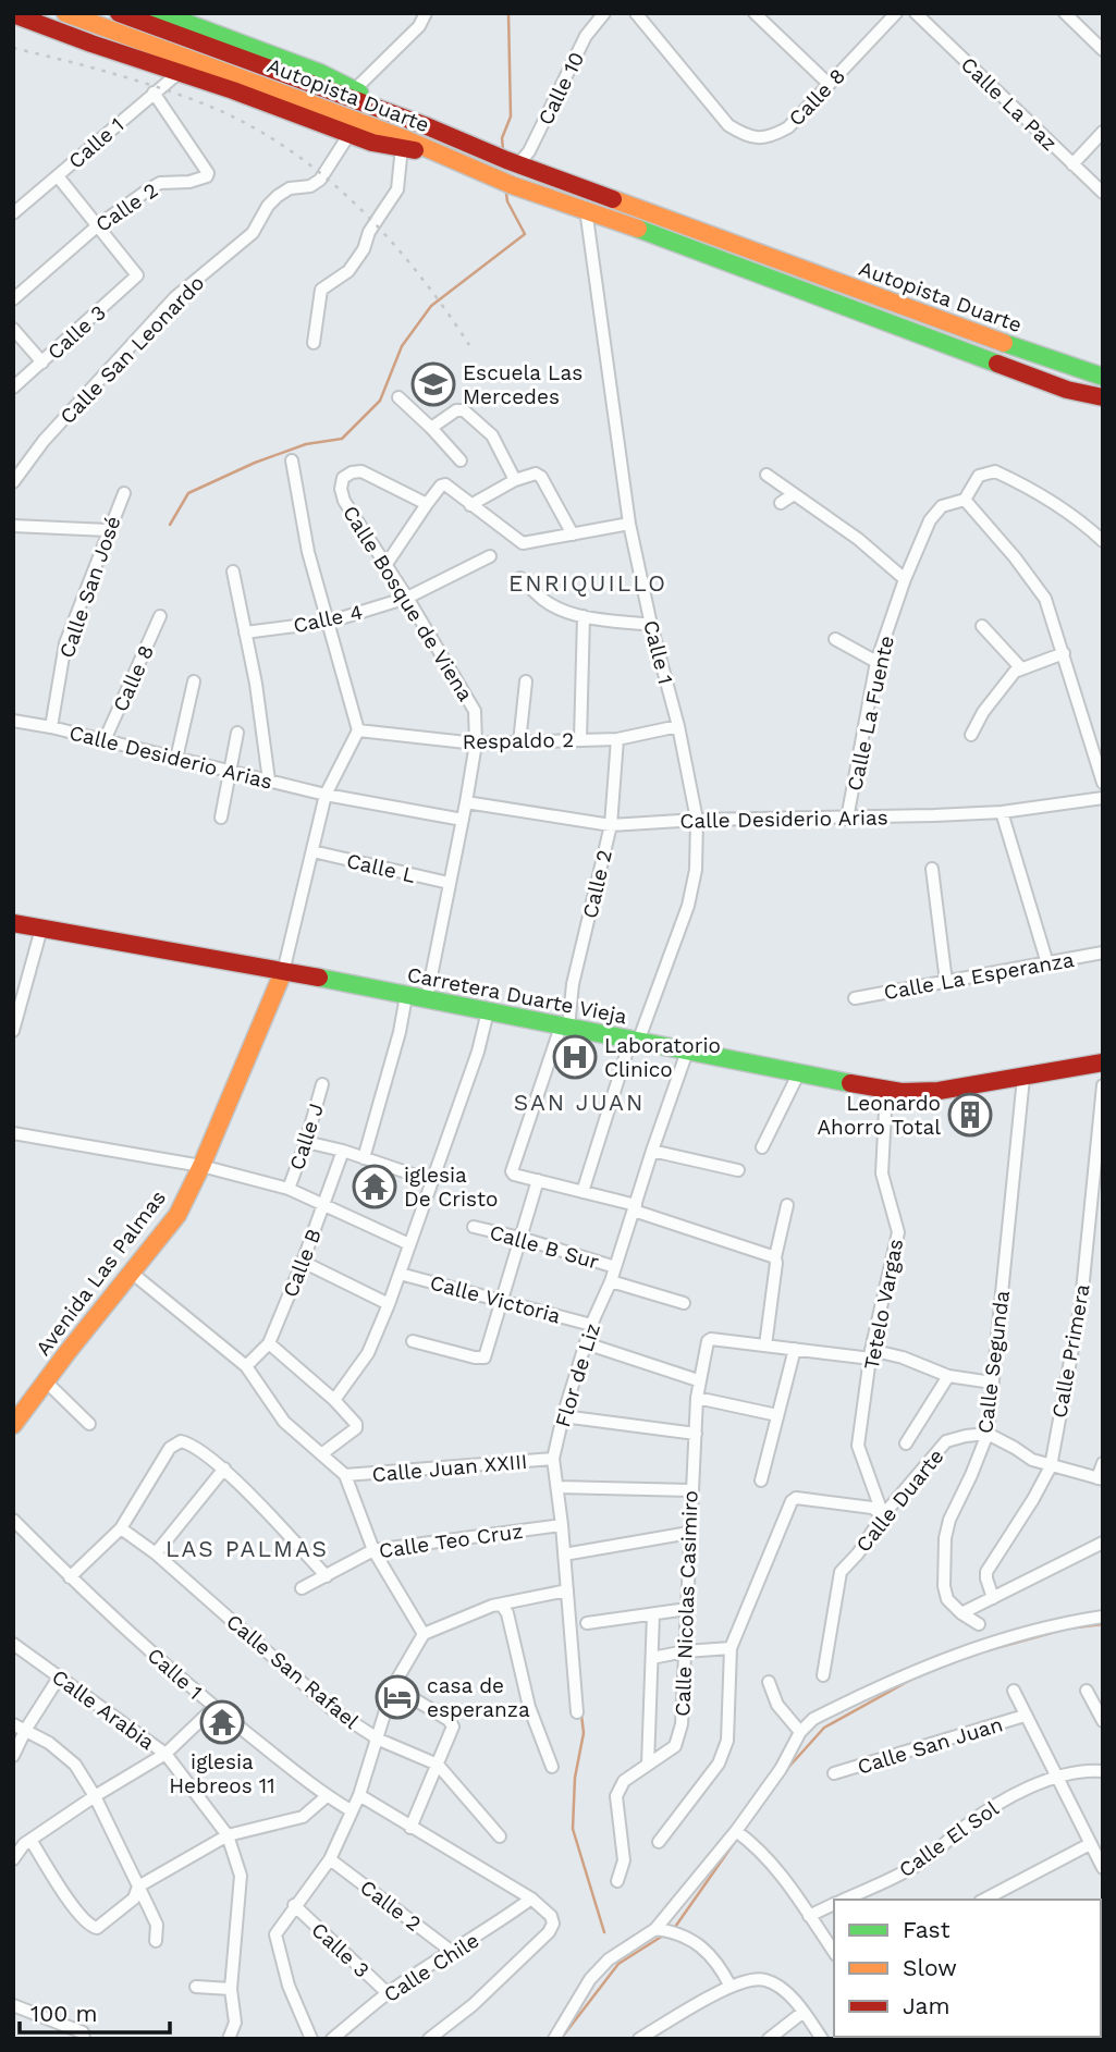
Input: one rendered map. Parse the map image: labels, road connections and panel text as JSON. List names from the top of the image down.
{
  "streets": {
    "main road": ["Autopista Duarte", "Carretera Duarte Vieja", "Avenida Las Palmas"],
    "street": [
      "Calle 10",
      "Calle 8",
      "Calle La Paz",
      "Calle 1",
      "Calle 2",
      "Calle 3",
      "Calle San Leonardo",
      "Calle San José",
      "Calle Bosque de Viena",
      "Calle 4",
      "Calle La Fuente",
      "Respaldo 2",
      "Calle Desiderio Arias",
      "Calle L",
      "Calle La Esperanza",
      "Calle J",
      "Calle B Sur",
      "Calle B",
      "Calle Victoria",
      "Tetelo Vargas",
      "Calle Primera",
      "Calle Segunda",
      "Flor de Liz",
      "Calle Juan XXIII",
      "Calle Duarte",
      "Calle Teo Cruz",
      "Calle Nicolas Casimiro",
      "Calle San Rafael",
      "Calle Arabia",
      "Calle San Juan",
      "Calle El Sol",
      "Calle Chile"
    ]
  },
  "crossings": [
    ["Calle 10", "Autopista Duarte"],
    ["Autopista Duarte", "Calle 1"],
    ["Autopista Duarte", "Calle San Leonardo"],
    ["Calle 8", "Calle Desiderio Arias"],
    ["Calle 1", "Calle 2"],
    ["Calle 1", "Respaldo 2"],
    ["Calle 1", "Calle Desiderio Arias"],
    ["Calle 1", "Carretera Duarte Vieja"],
    ["Calle 2", "Calle 3"],
    ["Calle 2", "Respaldo 2"],
    ["Calle 2", "Calle Desiderio Arias"],
    ["Calle 2", "Carretera Duarte Vieja"],
    ["Calle 2", "Calle Chile"],
    ["Calle 3", "Calle Chile"],
    ["Calle San José", "Calle Desiderio Arias"],
    ["Calle Bosque de Viena", "Calle 4"],
    ["Calle Bosque de Viena", "Respaldo 2"],
    ["Calle Bosque de Viena", "Calle Desiderio Arias"],
    ["Calle Bosque de Viena", "Calle L"],
    ["Calle Bosque de Viena", "Carretera Duarte Vieja"],
    ["Calle La Fuente", "Calle Desiderio Arias"],
    ["Carretera Duarte Vieja", "Avenida Las Palmas"],
    ["Carretera Duarte Vieja", "Tetelo Vargas"],
    ["Carretera Duarte Vieja", "Calle Segunda"],
    ["Carretera Duarte Vieja", "Flor de Liz"],
    ["Calle B Sur", "Flor de Liz"],
    ["Calle Victoria", "Flor de Liz"],
    ["Tetelo Vargas", "Calle Duarte"],
    ["Calle Segunda", "Calle Duarte"],
    ["Flor de Liz", "Calle Juan XXIII"],
    ["Flor de Liz", "Calle Teo Cruz"]
  ],
  "districts": ["ENRIQUILLO", "SAN JUAN", "LAS PALMAS"],
  "places": {
    "school or university": ["Escuela Las Mercedes"],
    "hospital": ["Laboratorio Clinico"],
    "building": ["Leonardo Ahorro Total"],
    "temple": ["iglesia De Cristo", "iglesia Hebreos 11"],
    "hotel": ["casa de esperanza"]
  },
  "legend": ["Fast", "Slow", "Jam"],
  "scale_bar": "100 m"
}
